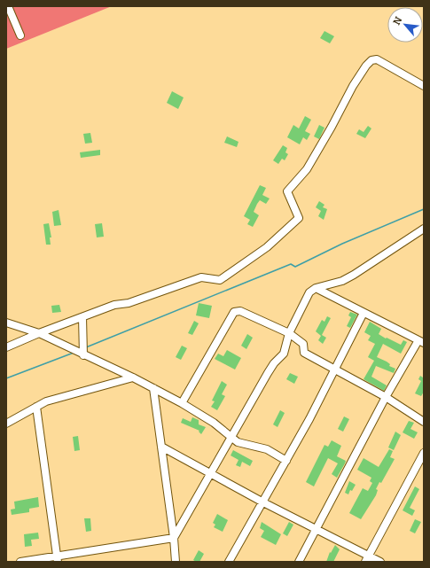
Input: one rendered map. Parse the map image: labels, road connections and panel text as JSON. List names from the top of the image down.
{
  "north": "top left"
}
